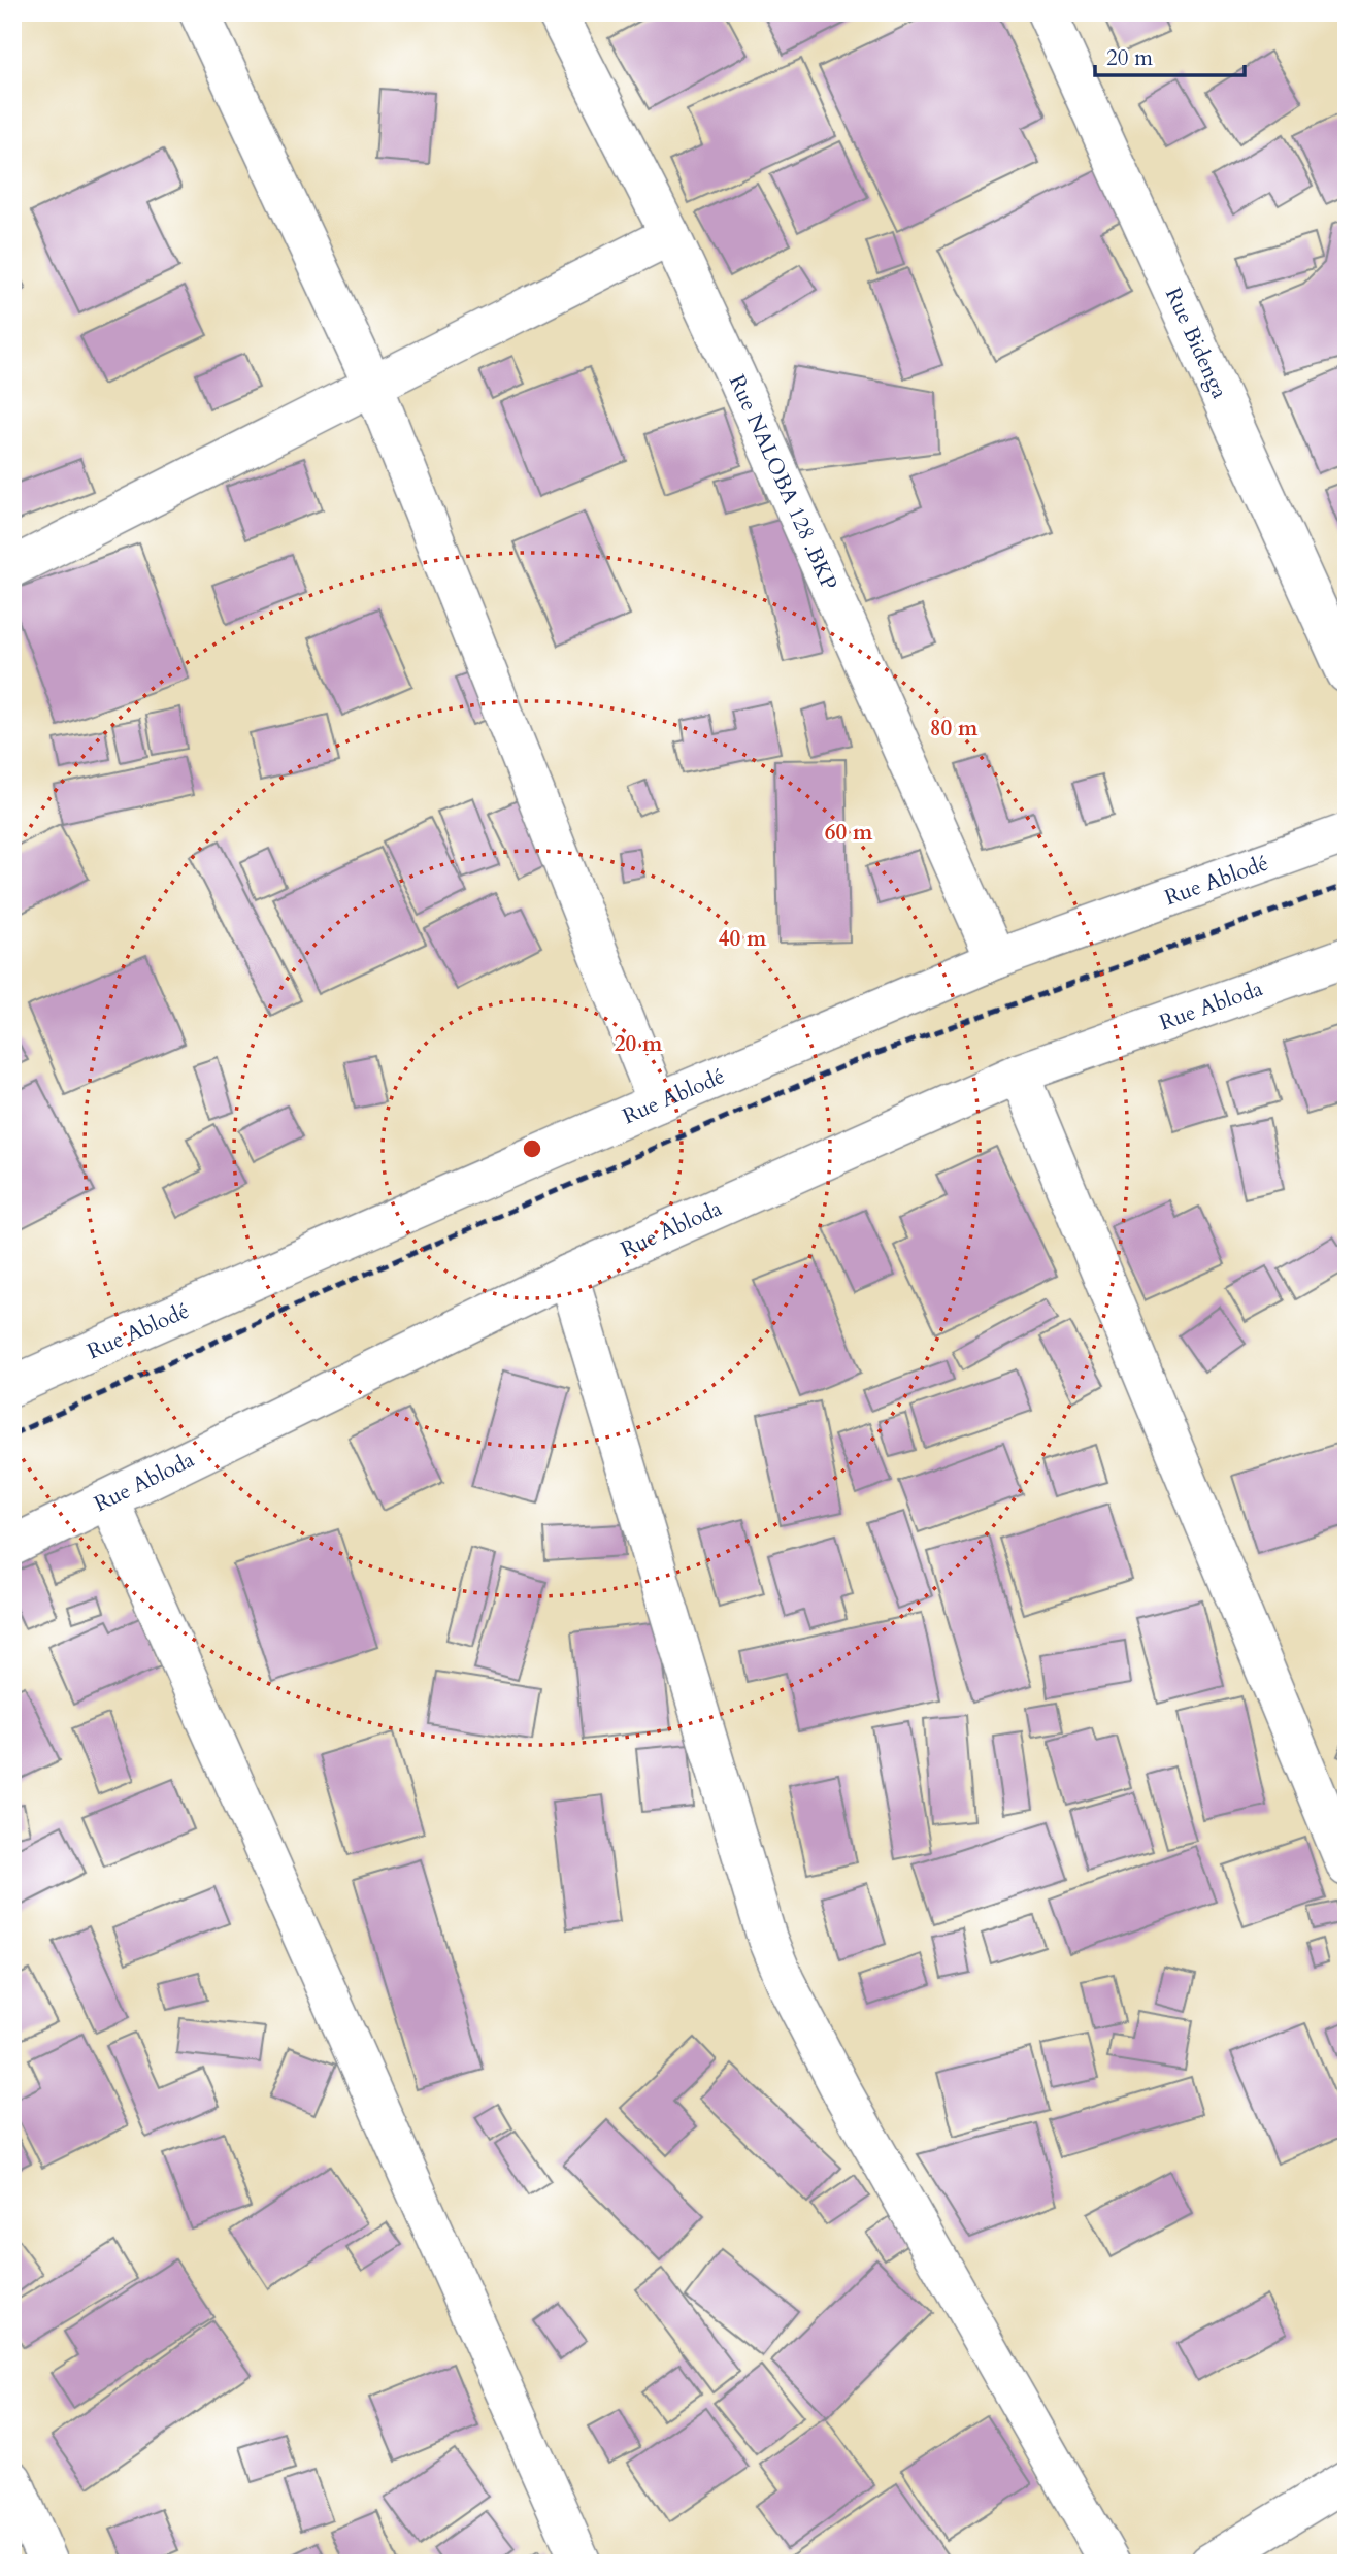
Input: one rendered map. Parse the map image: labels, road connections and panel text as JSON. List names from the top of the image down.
{
  "streets": {
    "street": [
      "Rue Bidenga",
      "Rue NALOBA 128 .BKP",
      "Rue Ablodé",
      "Rue Abloda"
    ]
  },
  "crossings": [
    ["Rue NALOBA 128 .BKP", "Rue Ablodé"]
  ],
  "scale_bar": "20 m",
  "rings": [
    "80 m",
    "60 m",
    "40 m",
    "20 m"
  ]
}
